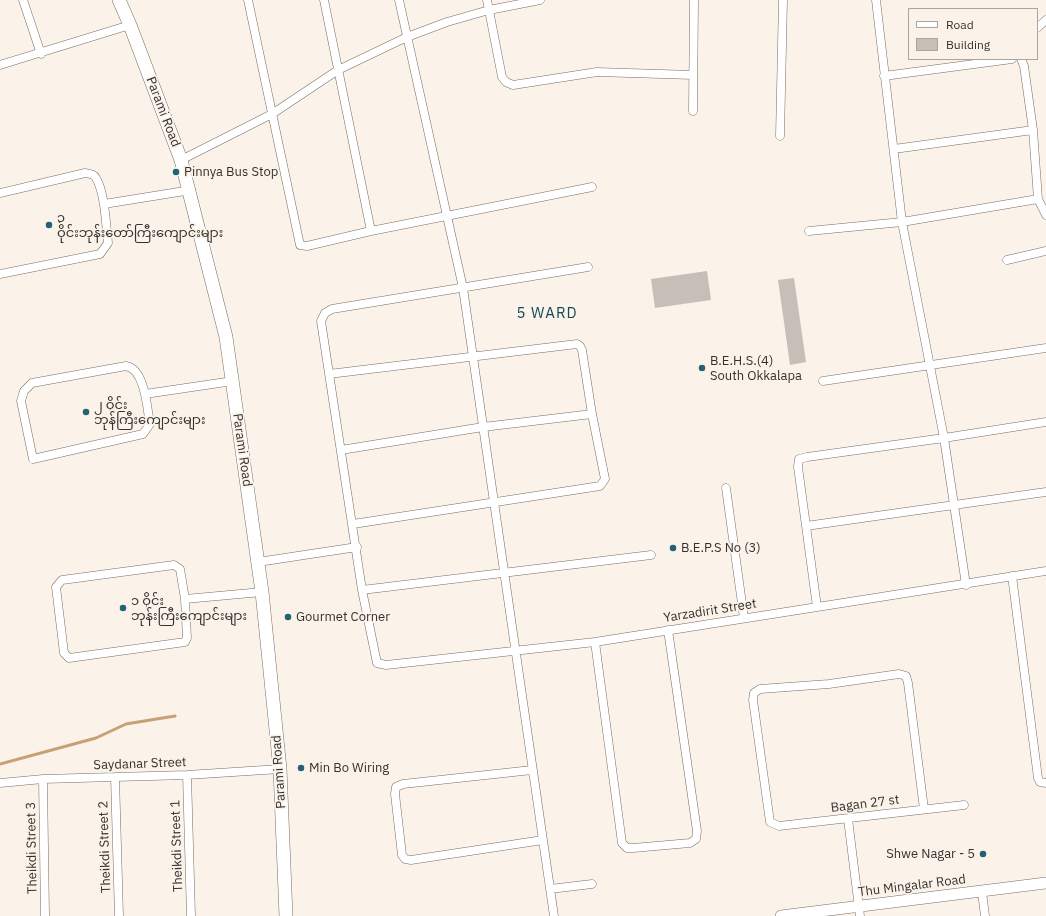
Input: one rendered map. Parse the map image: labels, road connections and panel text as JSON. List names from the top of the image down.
{
  "streets": {
    "main road": ["Parami Road", "Thu Mingalar Road"],
    "street": [
      "Yarzadirit Street",
      "Saydanar Street",
      "Bagan 27 st",
      "Theikdi Street 1",
      "Theikdi Street 2",
      "Theikdi Street 3"
    ]
  },
  "crossings": [
    ["Parami Road", "Saydanar Street"],
    ["Saydanar Street", "Theikdi Street 1"],
    ["Saydanar Street", "Theikdi Street 2"],
    ["Saydanar Street", "Theikdi Street 3"]
  ],
  "districts": ["5 WARD"],
  "places": [
    "Pinnya Bus Stop",
    "၃ ဝိုင်းဘုန်းတော်ကြီးကျောင်းများ",
    "B.E.H.S.(4) South Okkalapa",
    "၂ ဝိုင်း ဘုန်ကြီးကျောင်းများ",
    "B.E.P.S No (3)",
    "၁ ဝိုင်း ဘုန်းကြီးကျောင်းများ",
    "Gourmet Corner",
    "Min Bo Wiring",
    "Shwe Nagar - 5"
  ],
  "legend": ["Road", "Building"]
}
